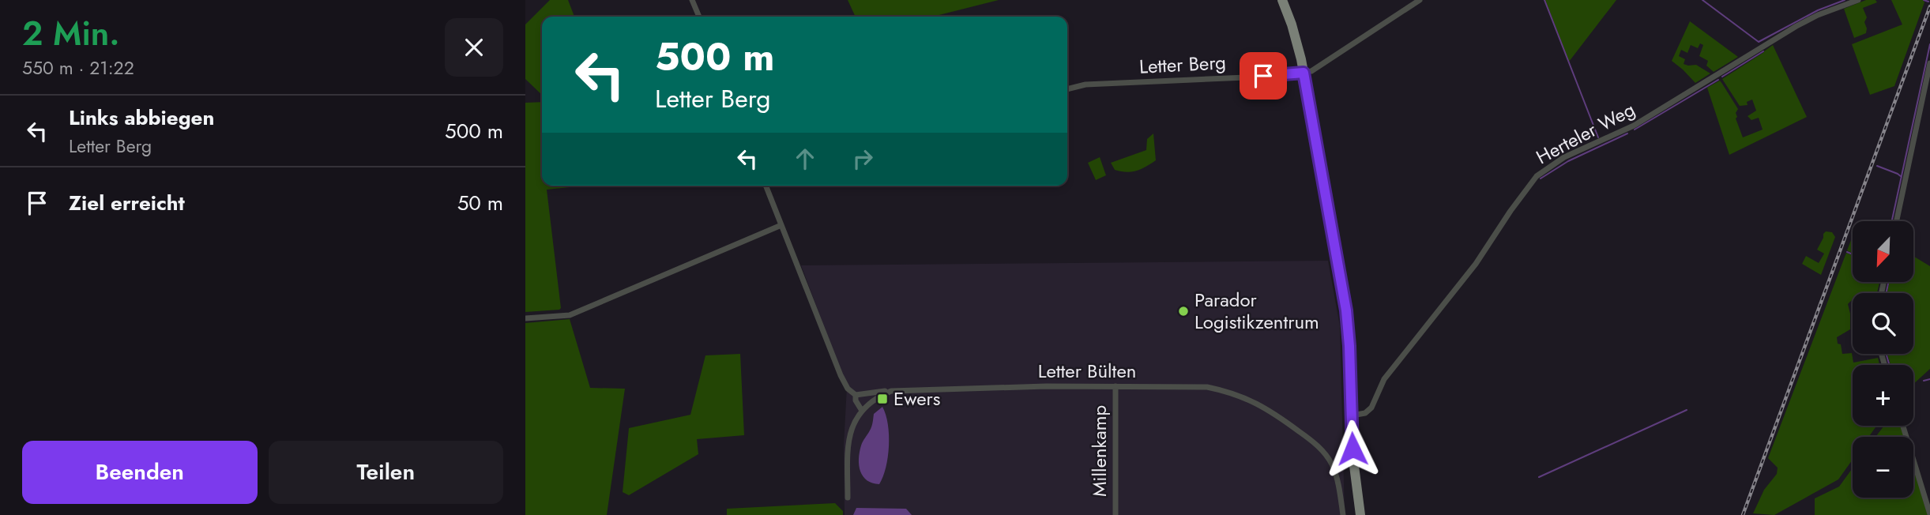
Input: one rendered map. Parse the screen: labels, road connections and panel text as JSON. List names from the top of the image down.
{
  "streets": {
    "street": [
      "Letter Berg",
      "Herteler Weg",
      "Letter Bülten",
      "Millenkamp"
    ]
  },
  "crossings": [
    ["Letter Bülten", "Millenkamp"]
  ],
  "places": {
    "other": ["Parador Logistikzentrum"],
    "transit": ["Ewers"]
  },
  "north": "bottom left",
  "page": {
    "heading": ["2 Min.", "550 m · 21:22"],
    "turn": ["500 m", "Letter Berg"],
    "list": [
      {
        "name": "Links abbiegen",
        "note": "Letter Berg",
        "value": "500 m"
      },
      {
        "name": "Ziel erreicht",
        "value": "50 m"
      }
    ],
    "map_buttons": ["+", "−"],
    "buttons": ["Beenden", "Teilen"]
  }
}
